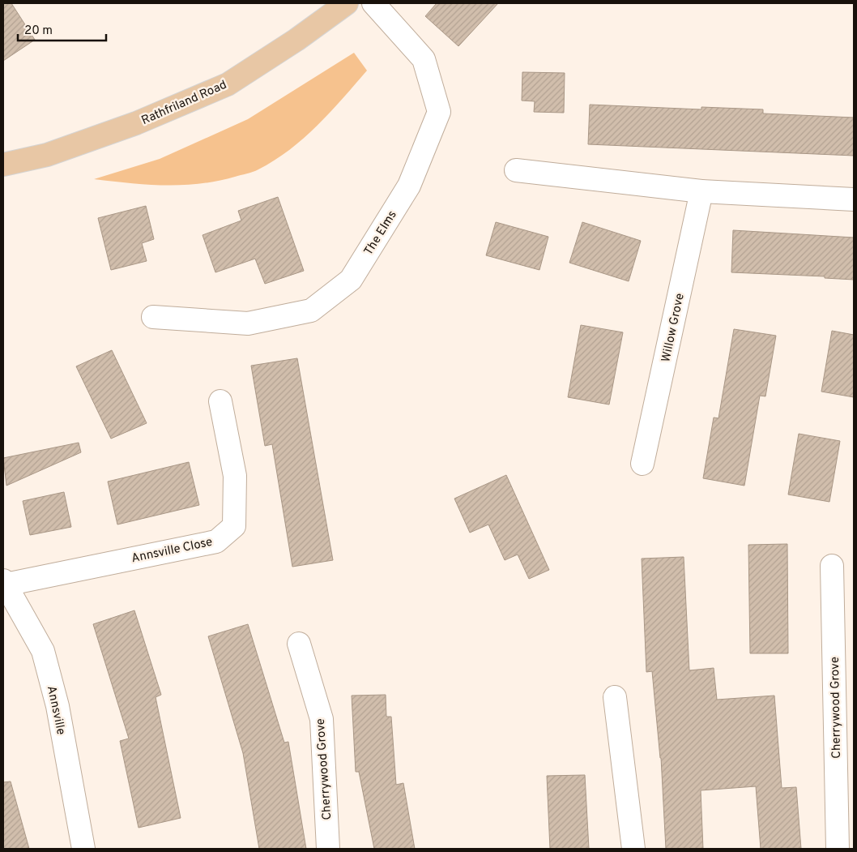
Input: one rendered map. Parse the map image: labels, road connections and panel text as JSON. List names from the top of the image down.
{
  "streets": {
    "main road": ["Rathfriland Road"],
    "street": [
      "The Elms",
      "Willow Grove",
      "Annsville Close",
      "Cherrywood Grove",
      "Annsville"
    ]
  },
  "crossings": [
    ["Annsville Close", "Annsville"]
  ],
  "scale_bar": "20 m"
}
